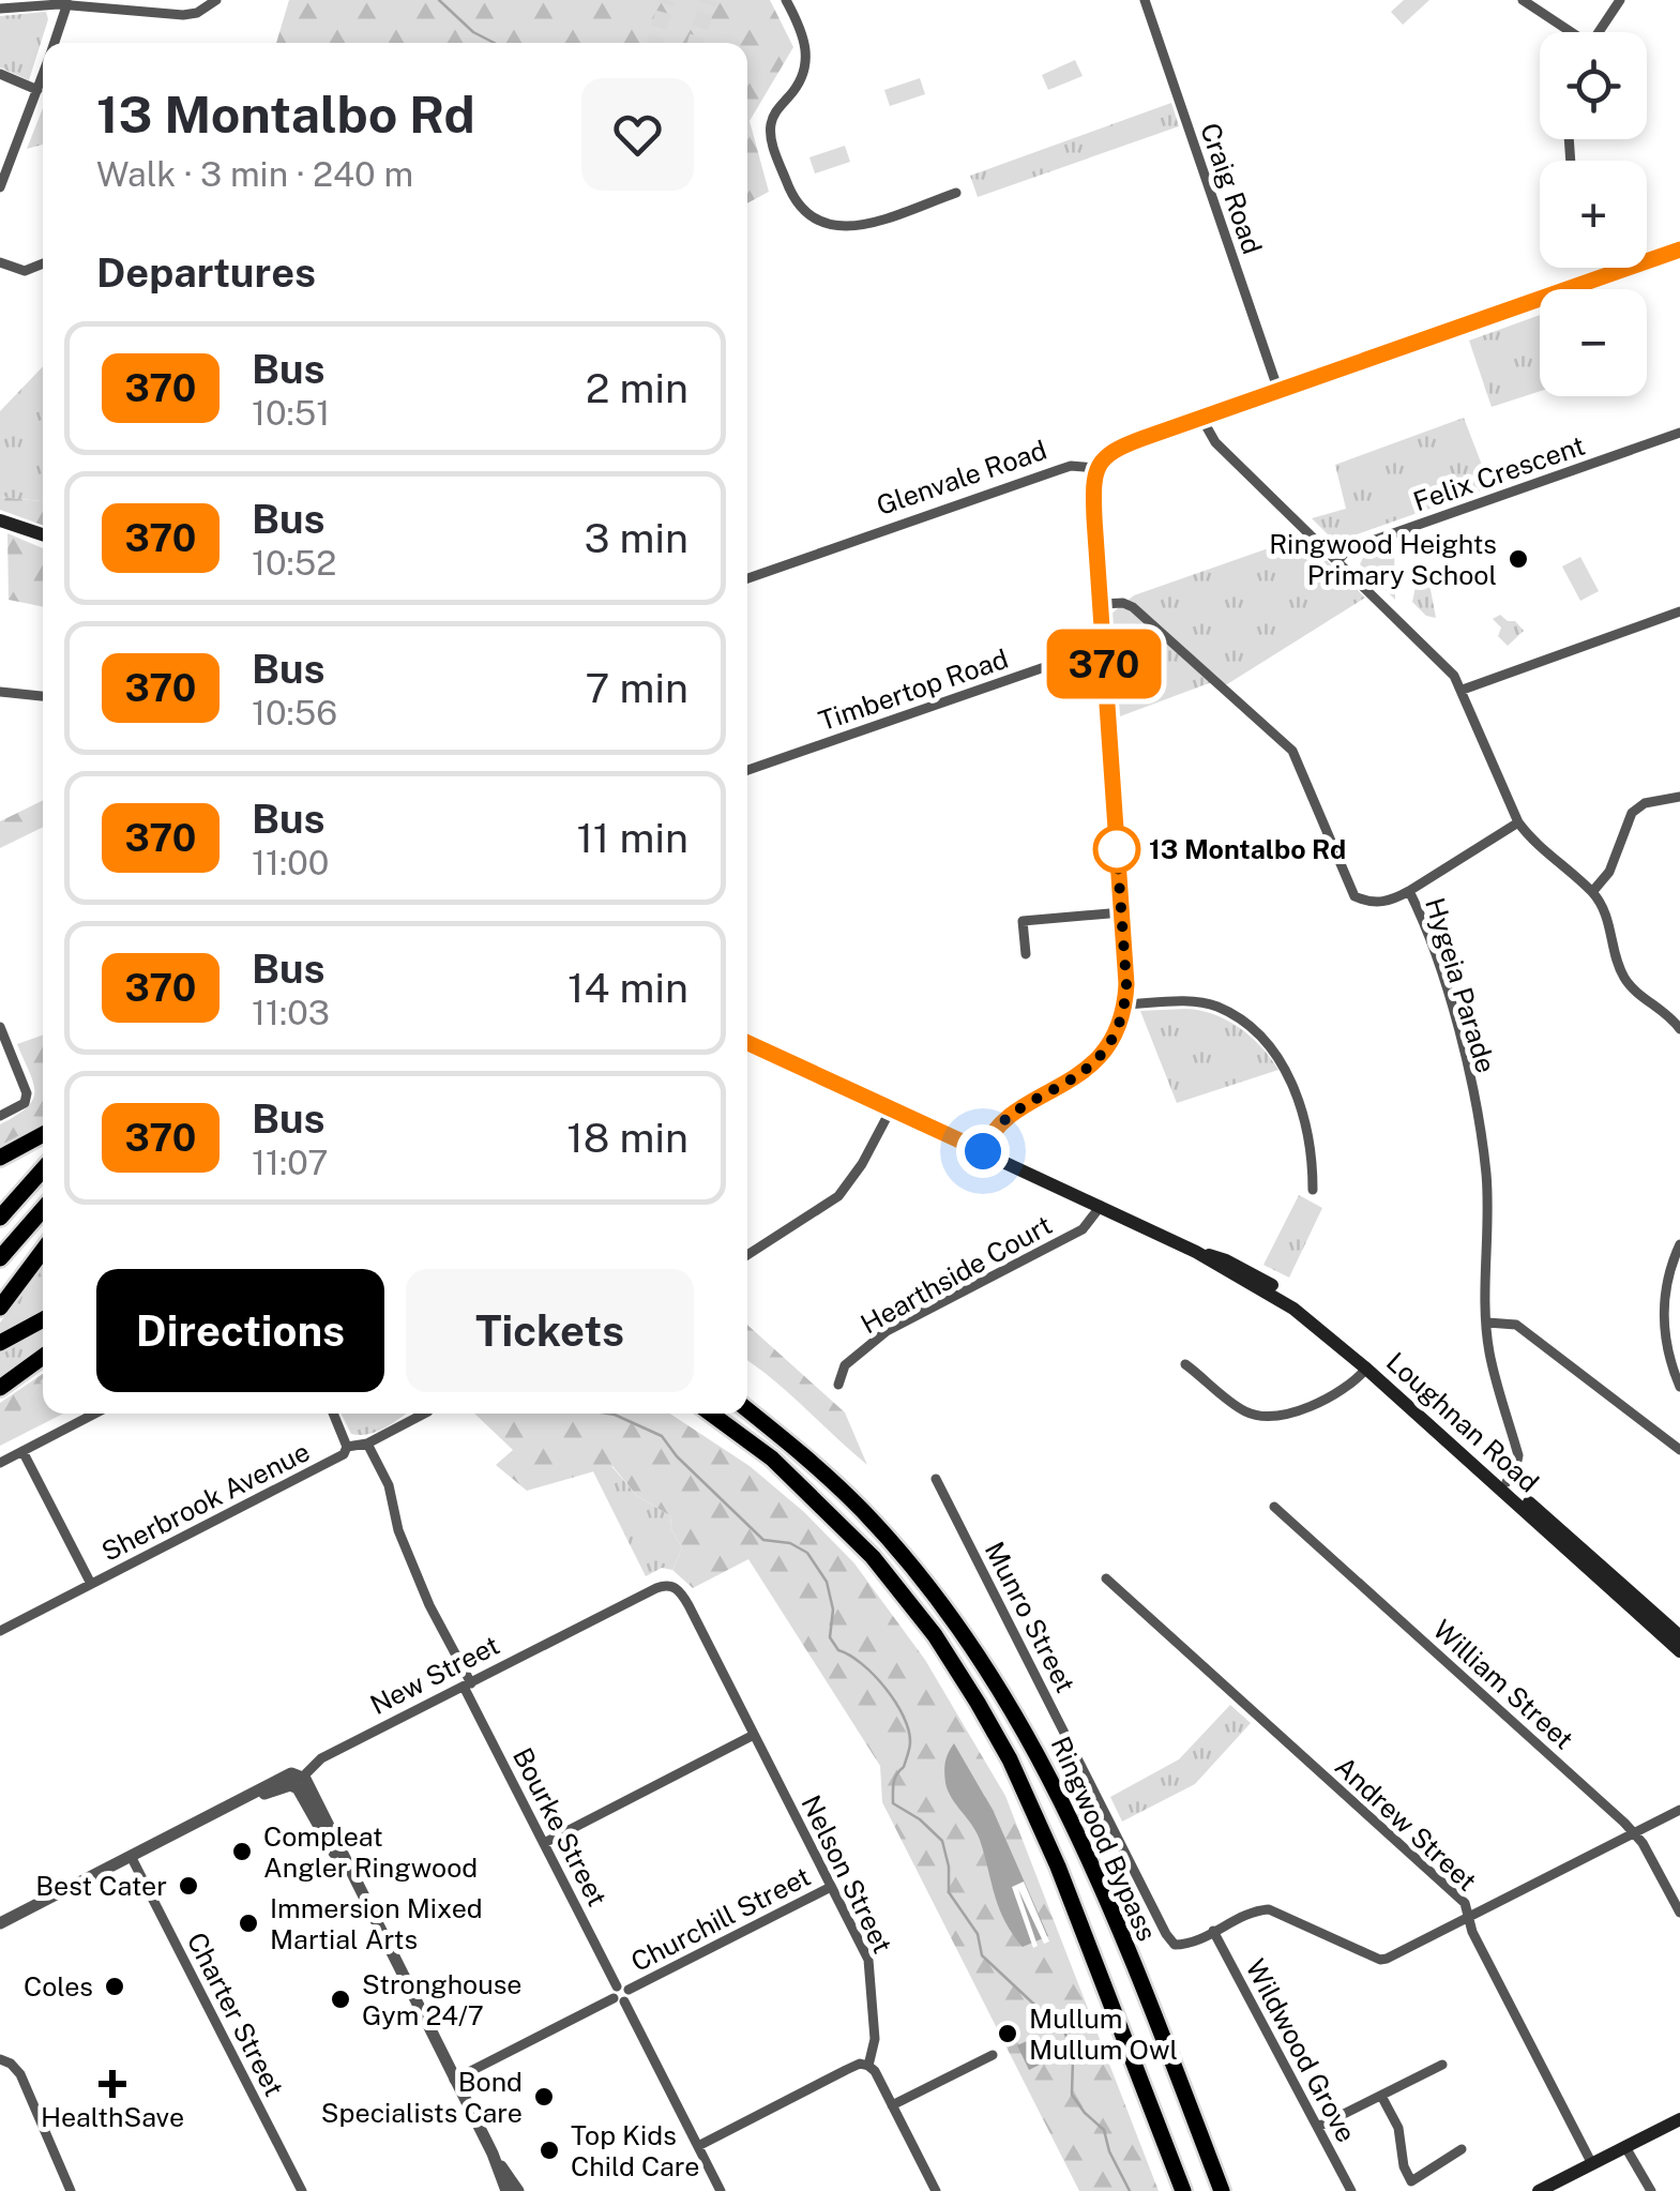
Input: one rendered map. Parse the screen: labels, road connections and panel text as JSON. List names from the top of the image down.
{
  "streets": {
    "highway": ["Ringwood Bypass"],
    "main road": ["Loughnan Road"],
    "street": [
      "Craig Road",
      "Felix Crescent",
      "Glenvale Road",
      "Timbertop Road",
      "Hygeia Parade",
      "Hearthside Court",
      "Sherbrook Avenue",
      "Munro Street",
      "New Street",
      "William Street",
      "Andrew Street",
      "Bourke Street",
      "Nelson Street",
      "Churchill Street",
      "Charter Street",
      "Wildwood Grove"
    ]
  },
  "crossings": [
    ["Craig Road", "Glenvale Road"],
    ["Hygeia Parade", "Loughnan Road"],
    ["Hearthside Court", "Loughnan Road"],
    ["Sherbrook Avenue", "Bourke Street"],
    ["Munro Street", "Wildwood Grove"],
    ["New Street", "Bourke Street"],
    ["New Street", "Nelson Street"],
    ["New Street", "Charter Street"],
    ["Bourke Street", "Churchill Street"],
    ["Nelson Street", "Churchill Street"]
  ],
  "places": {
    "other": [
      "Ringwood Heights Primary School",
      "13 Montalbo Rd",
      "Compleat Angler Ringwood",
      "Best Cater",
      "Immersion Mixed Martial Arts",
      "Coles",
      "Stronghouse Gym 24/7",
      "Mullum Mullum Owl",
      "Bond Specialists Care",
      "Top Kids Child Care"
    ],
    "health": ["HealthSave"]
  },
  "lines": ["bus line 370"],
  "page": {
    "on_map": "370",
    "map_buttons": ["+", "−"],
    "heading": [
      ["13 Montalbo Rd", "Walk · 3 min · 240 m"],
      "Departures"
    ],
    "list": [
      {
        "mark": "370",
        "name": "Bus",
        "note": "10:51",
        "value": "2 min"
      },
      {
        "mark": "370",
        "name": "Bus",
        "note": "10:52",
        "value": "3 min"
      },
      {
        "mark": "370",
        "name": "Bus",
        "note": "10:56",
        "value": "7 min"
      },
      {
        "mark": "370",
        "name": "Bus",
        "note": "11:00",
        "value": "11 min"
      },
      {
        "mark": "370",
        "name": "Bus",
        "note": "11:03",
        "value": "14 min"
      },
      {
        "mark": "370",
        "name": "Bus",
        "note": "11:07",
        "value": "18 min"
      }
    ],
    "buttons": ["Directions", "Tickets"]
  }
}
